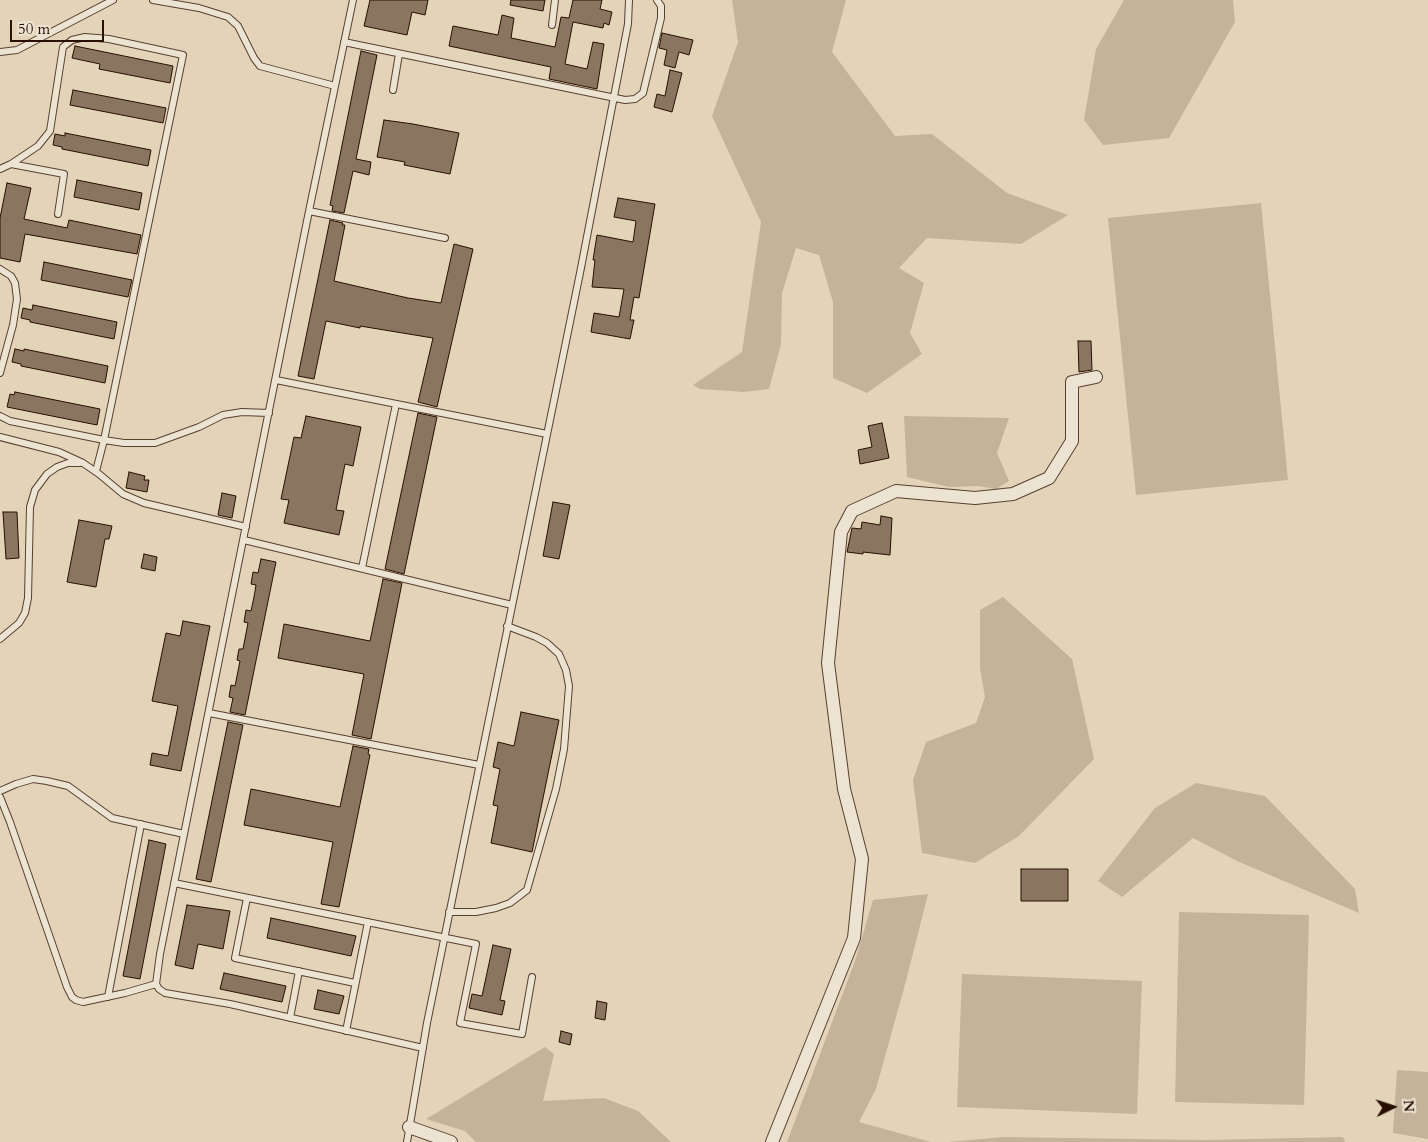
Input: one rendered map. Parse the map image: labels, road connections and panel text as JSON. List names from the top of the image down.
{
  "scale_bar": "50 m",
  "north": "right"
}
